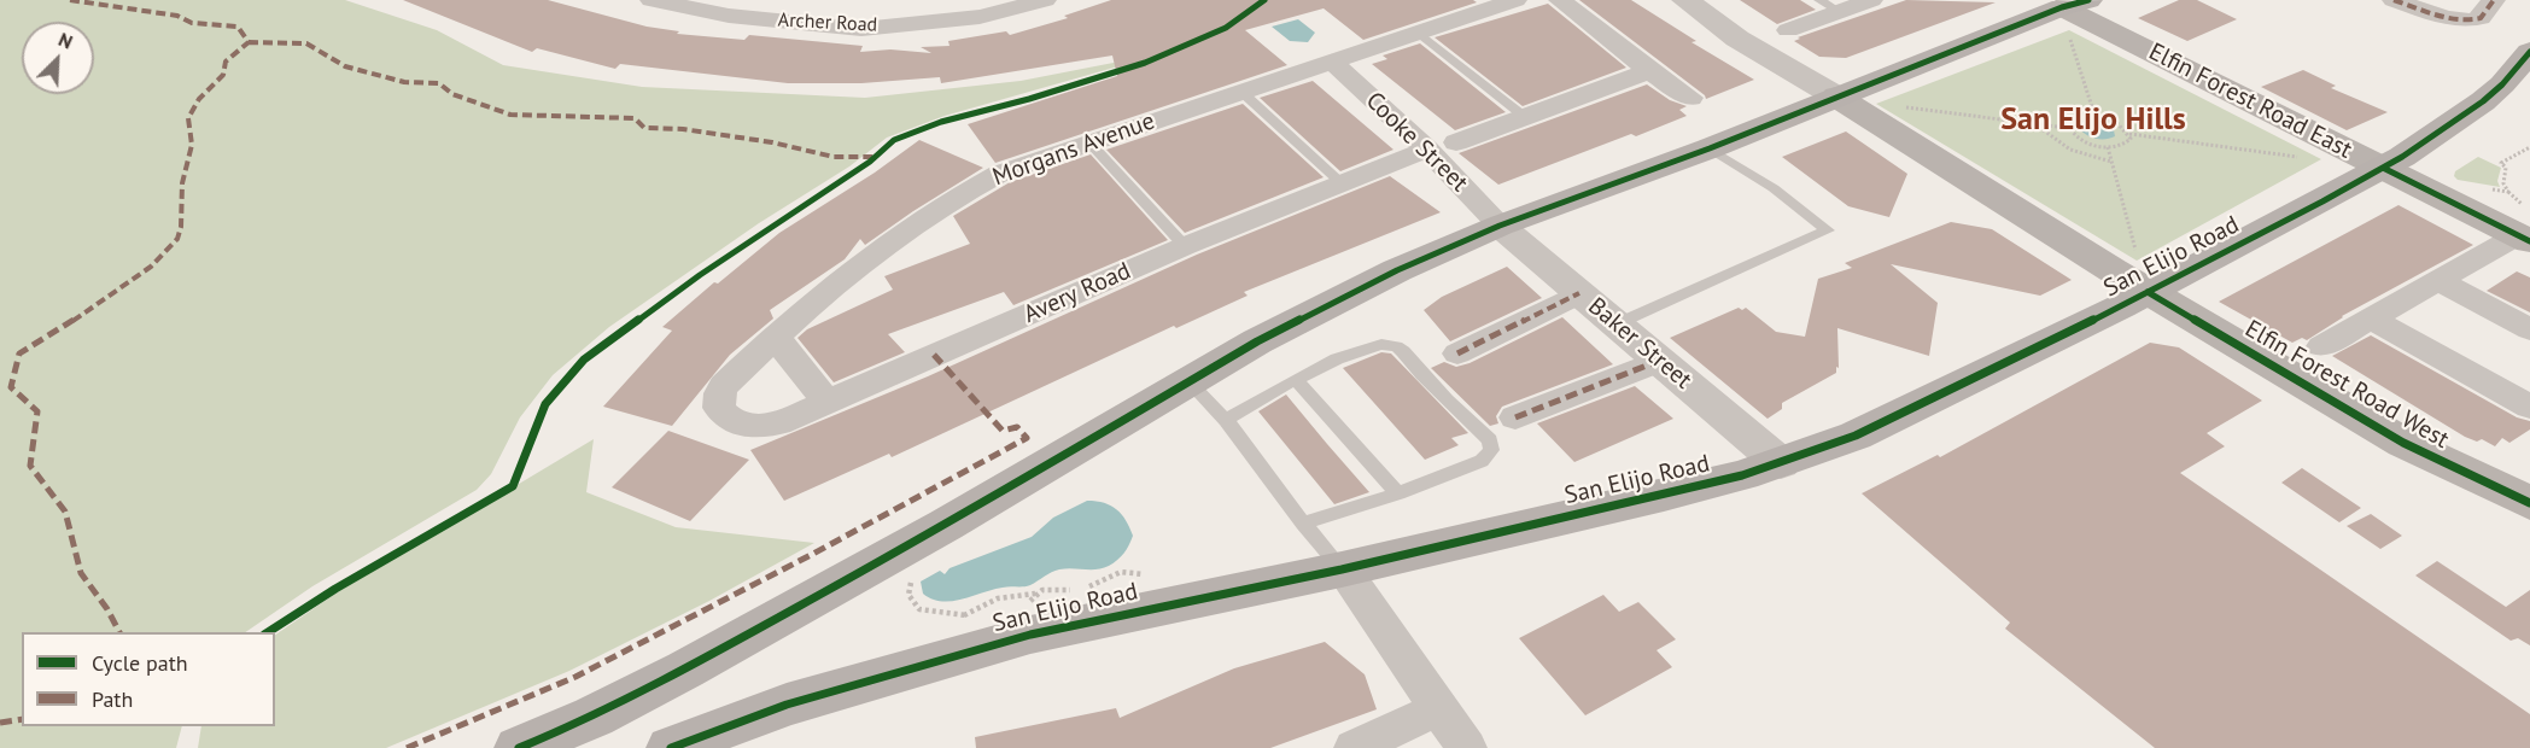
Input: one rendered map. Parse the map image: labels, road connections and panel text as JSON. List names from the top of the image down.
{
  "streets": {
    "main road": ["Elfin Forest Road East", "San Elijo Road", "Elfin Forest Road West"],
    "street": [
      "Archer Road",
      "Cooke Street",
      "Morgans Avenue",
      "Avery Road",
      "Baker Street"
    ]
  },
  "crossings": [
    ["Elfin Forest Road East", "San Elijo Road"],
    ["Cooke Street", "Morgans Avenue"],
    ["Cooke Street", "Avery Road"],
    ["Cooke Street", "Baker Street"],
    ["Morgans Avenue", "Avery Road"],
    ["San Elijo Road", "Baker Street"],
    ["San Elijo Road", "Elfin Forest Road West"]
  ],
  "districts": ["San Elijo Hills"],
  "legend": ["Cycle path", "Path"],
  "north": "top right"
}
